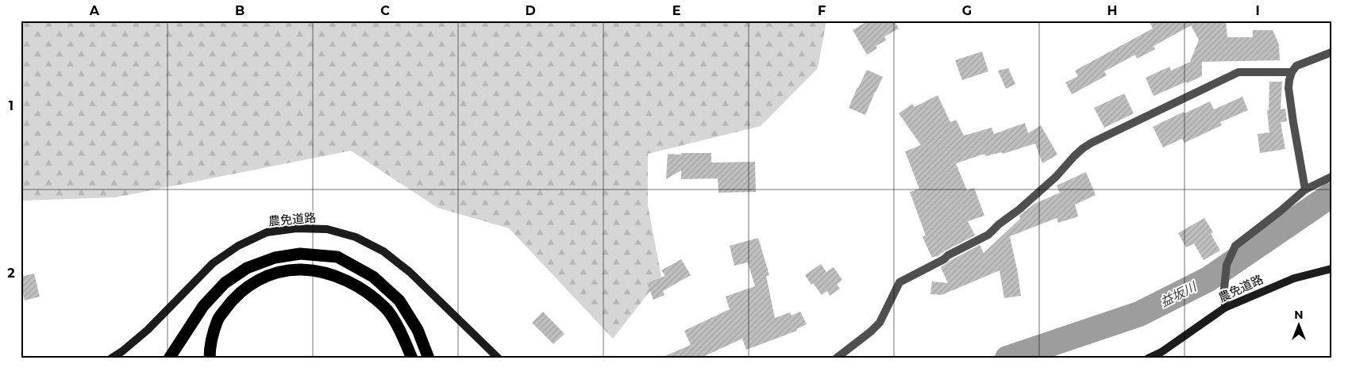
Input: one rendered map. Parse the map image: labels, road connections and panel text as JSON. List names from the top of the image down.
{
  "streets": {
    "street": ["農免道路"]
  },
  "water": ["益坂川"],
  "north": "top",
  "grid": {
    "columns": [
      "A",
      "B",
      "C",
      "D",
      "E",
      "F",
      "G",
      "H",
      "I"
    ],
    "rows": ["1", "2"]
  }
}
